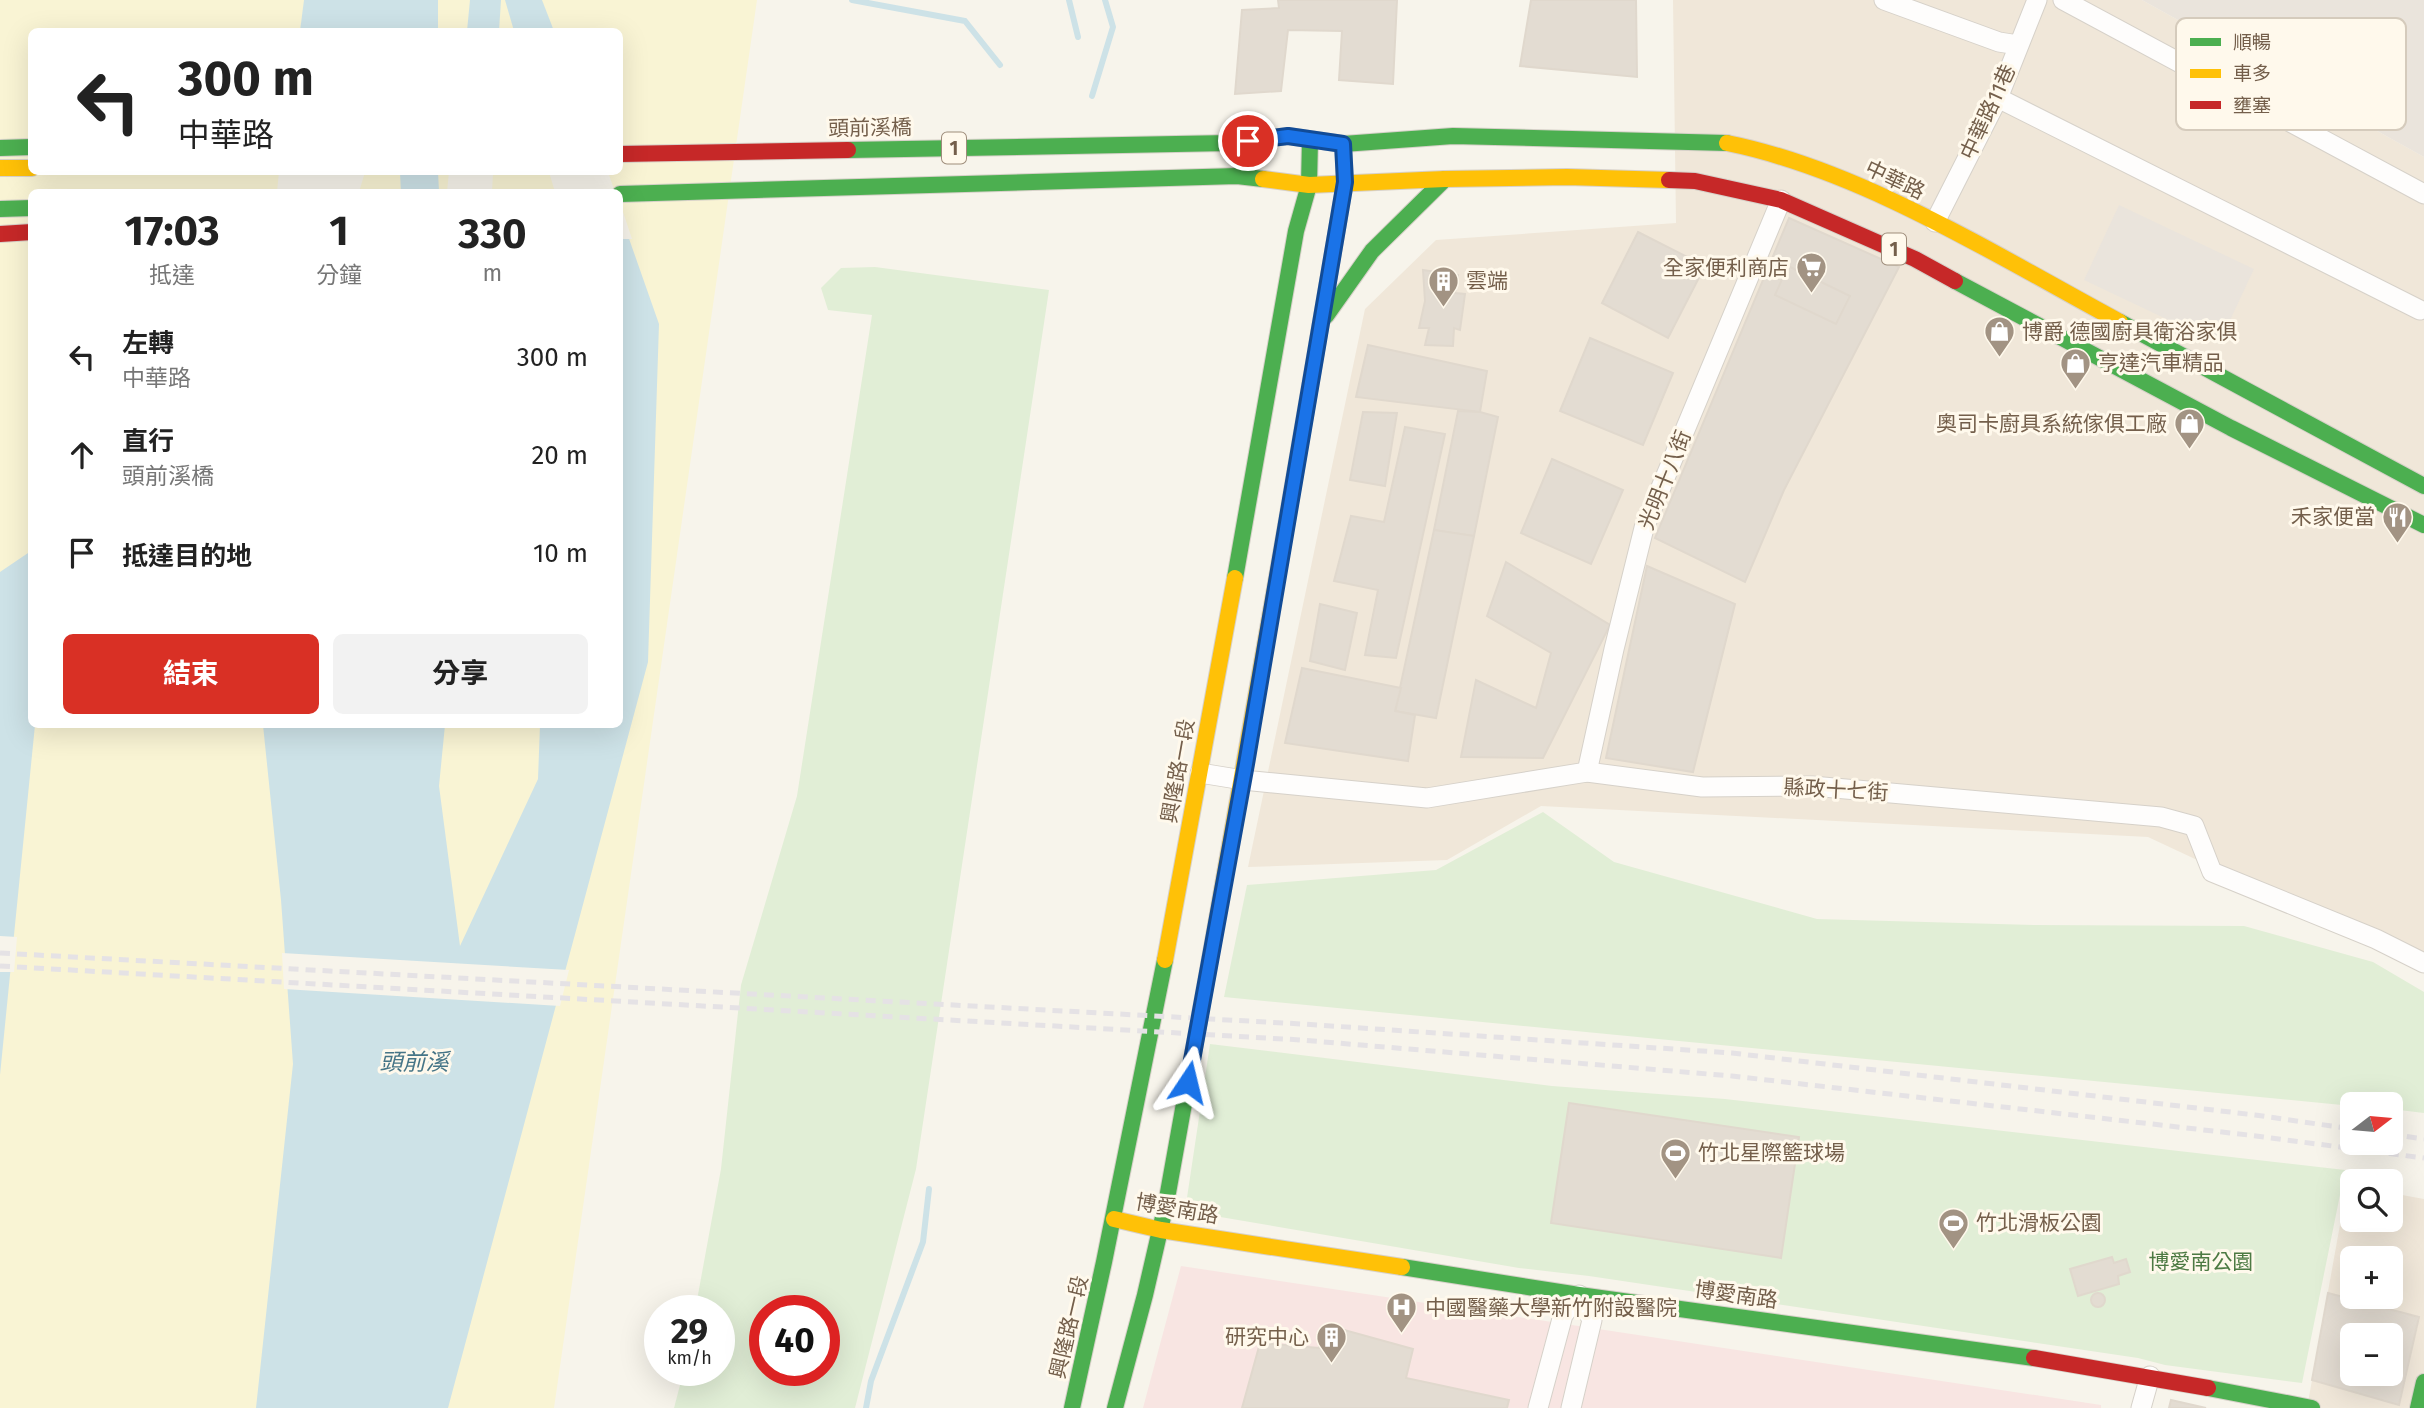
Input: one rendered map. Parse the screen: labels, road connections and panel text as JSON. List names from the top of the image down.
{
  "streets": {
    "main road": [
      "頭前溪橋",
      "1",
      "中華路",
      "興隆路一段",
      "博愛南路"
    ],
    "street": ["中華路11巷", "光明十八街", "縣政十七街"]
  },
  "crossings": [
    ["中華路11巷", "中華路"],
    ["頭前溪橋", "中華路"],
    ["1", "光明十八街"],
    ["1", "興隆路一段"],
    ["中華路", "興隆路一段"],
    ["光明十八街", "縣政十七街"],
    ["興隆路一段", "縣政十七街"],
    ["興隆路一段", "博愛南路"]
  ],
  "water": ["頭前溪"],
  "parks": ["博愛南公園"],
  "places": {
    "supermarket": ["全家便利商店"],
    "building": ["雲端", "研究中心"],
    "shop": ["博爵 德國廚具衛浴家俱", "亨達汽車精品", "奧司卡廚具系統傢俱工廠"],
    "restaurant": ["禾家便當"],
    "sports": ["竹北星際籃球場", "竹北滑板公園"],
    "hospital": ["中國醫藥大學新竹附設醫院"]
  },
  "legend": ["順暢", "車多", "壅塞"],
  "north": "right",
  "page": {
    "turn": ["300 m", "中華路"],
    "eta": [
      "17:03",
      "抵達",
      "1",
      "分鐘",
      "330",
      "m"
    ],
    "list": [
      {
        "name": "左轉",
        "note": "中華路",
        "value": "300 m"
      },
      {
        "name": "直行",
        "note": "頭前溪橋",
        "value": "20 m"
      },
      {
        "name": "抵達目的地",
        "value": "10 m"
      }
    ],
    "buttons": ["結束", "分享"],
    "map_buttons": ["+", "−"],
    "speed": "29 km/h",
    "limit": "40"
  }
}
